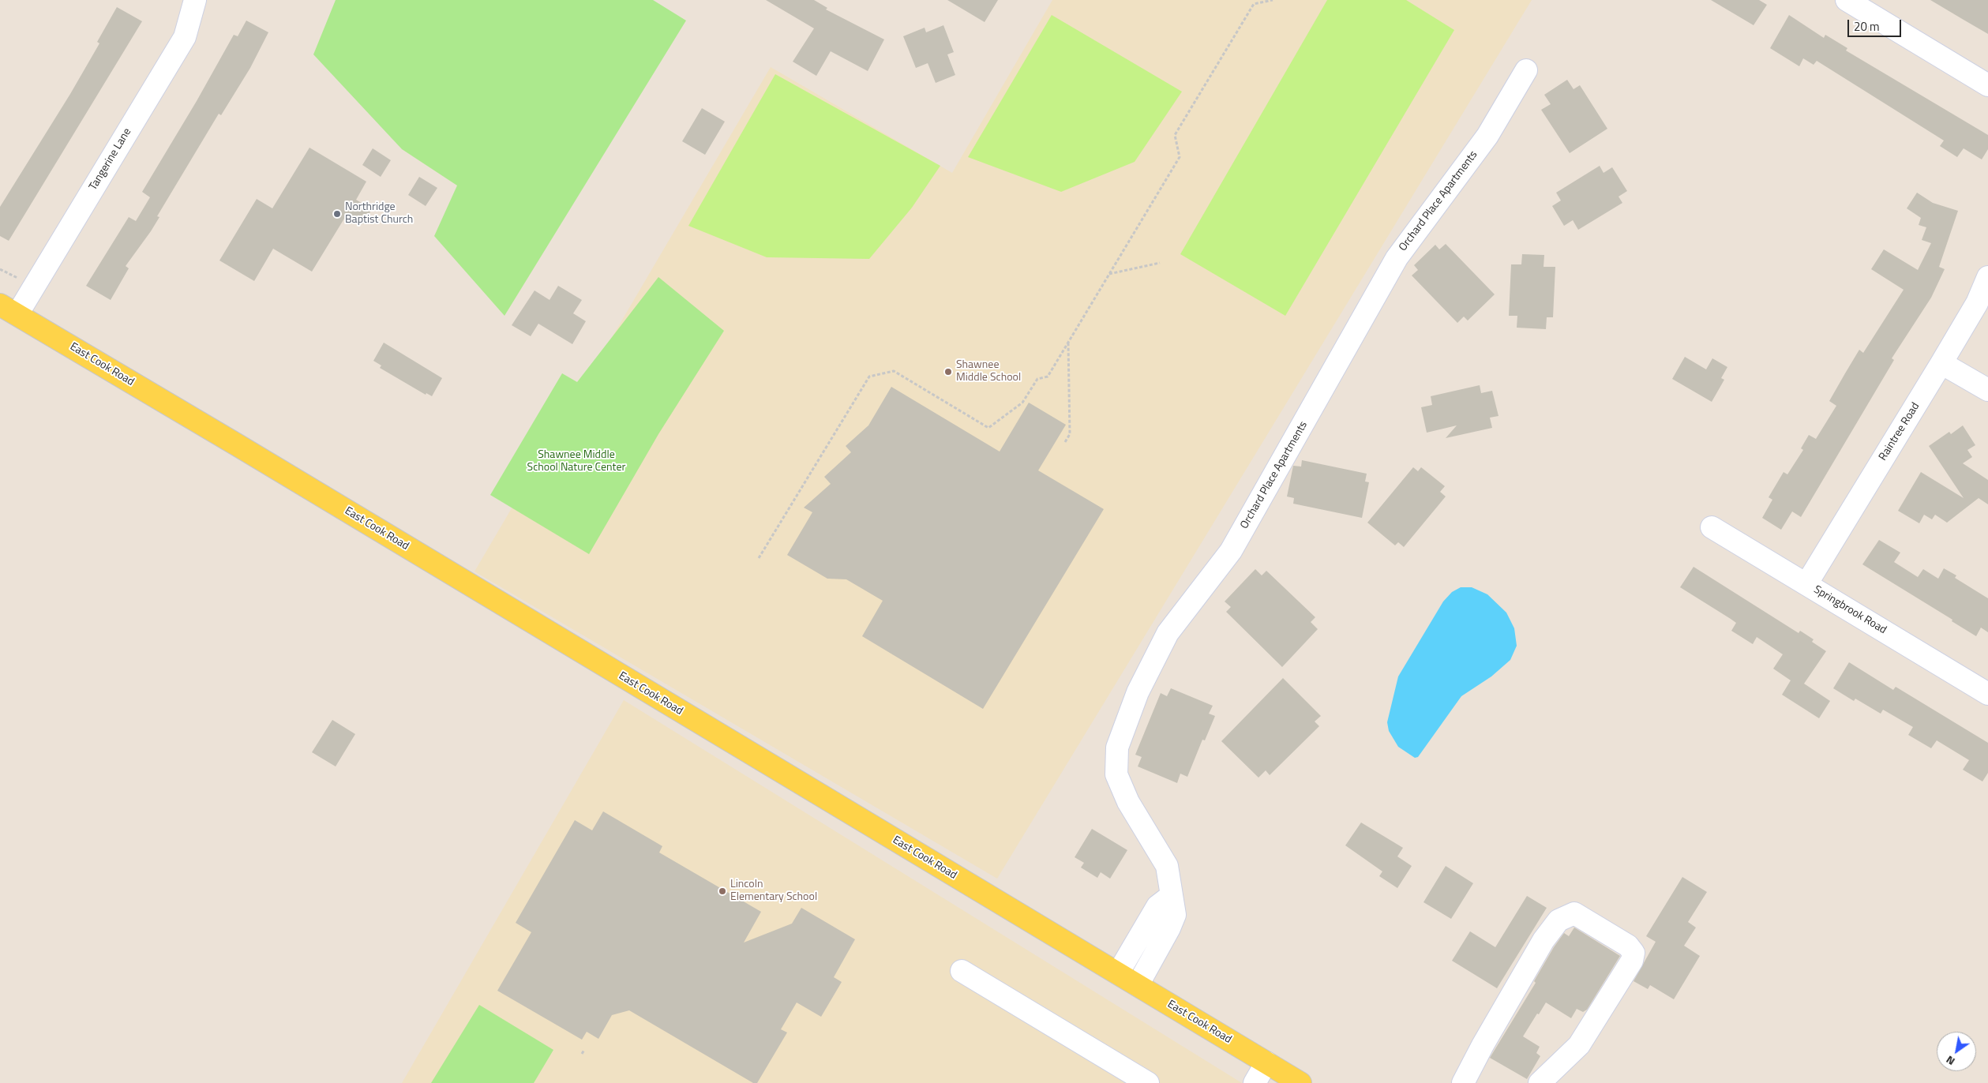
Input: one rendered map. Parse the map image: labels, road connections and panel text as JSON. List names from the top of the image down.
{
  "streets": {
    "main road": ["East Cook Road"],
    "street": [
      "Tangerine Lane",
      "Orchard Place Apartments",
      "Raintree Road",
      "Springbrook Road"
    ]
  },
  "crossings": [
    ["Tangerine Lane", "East Cook Road"],
    ["Orchard Place Apartments", "East Cook Road"],
    ["Raintree Road", "Springbrook Road"]
  ],
  "parks": ["Shawnee Middle School Nature Center"],
  "places": ["Northridge Baptist Church", "Shawnee Middle School", "Lincoln Elementary School"],
  "scale_bar": "20 m",
  "north": "bottom left"
}
